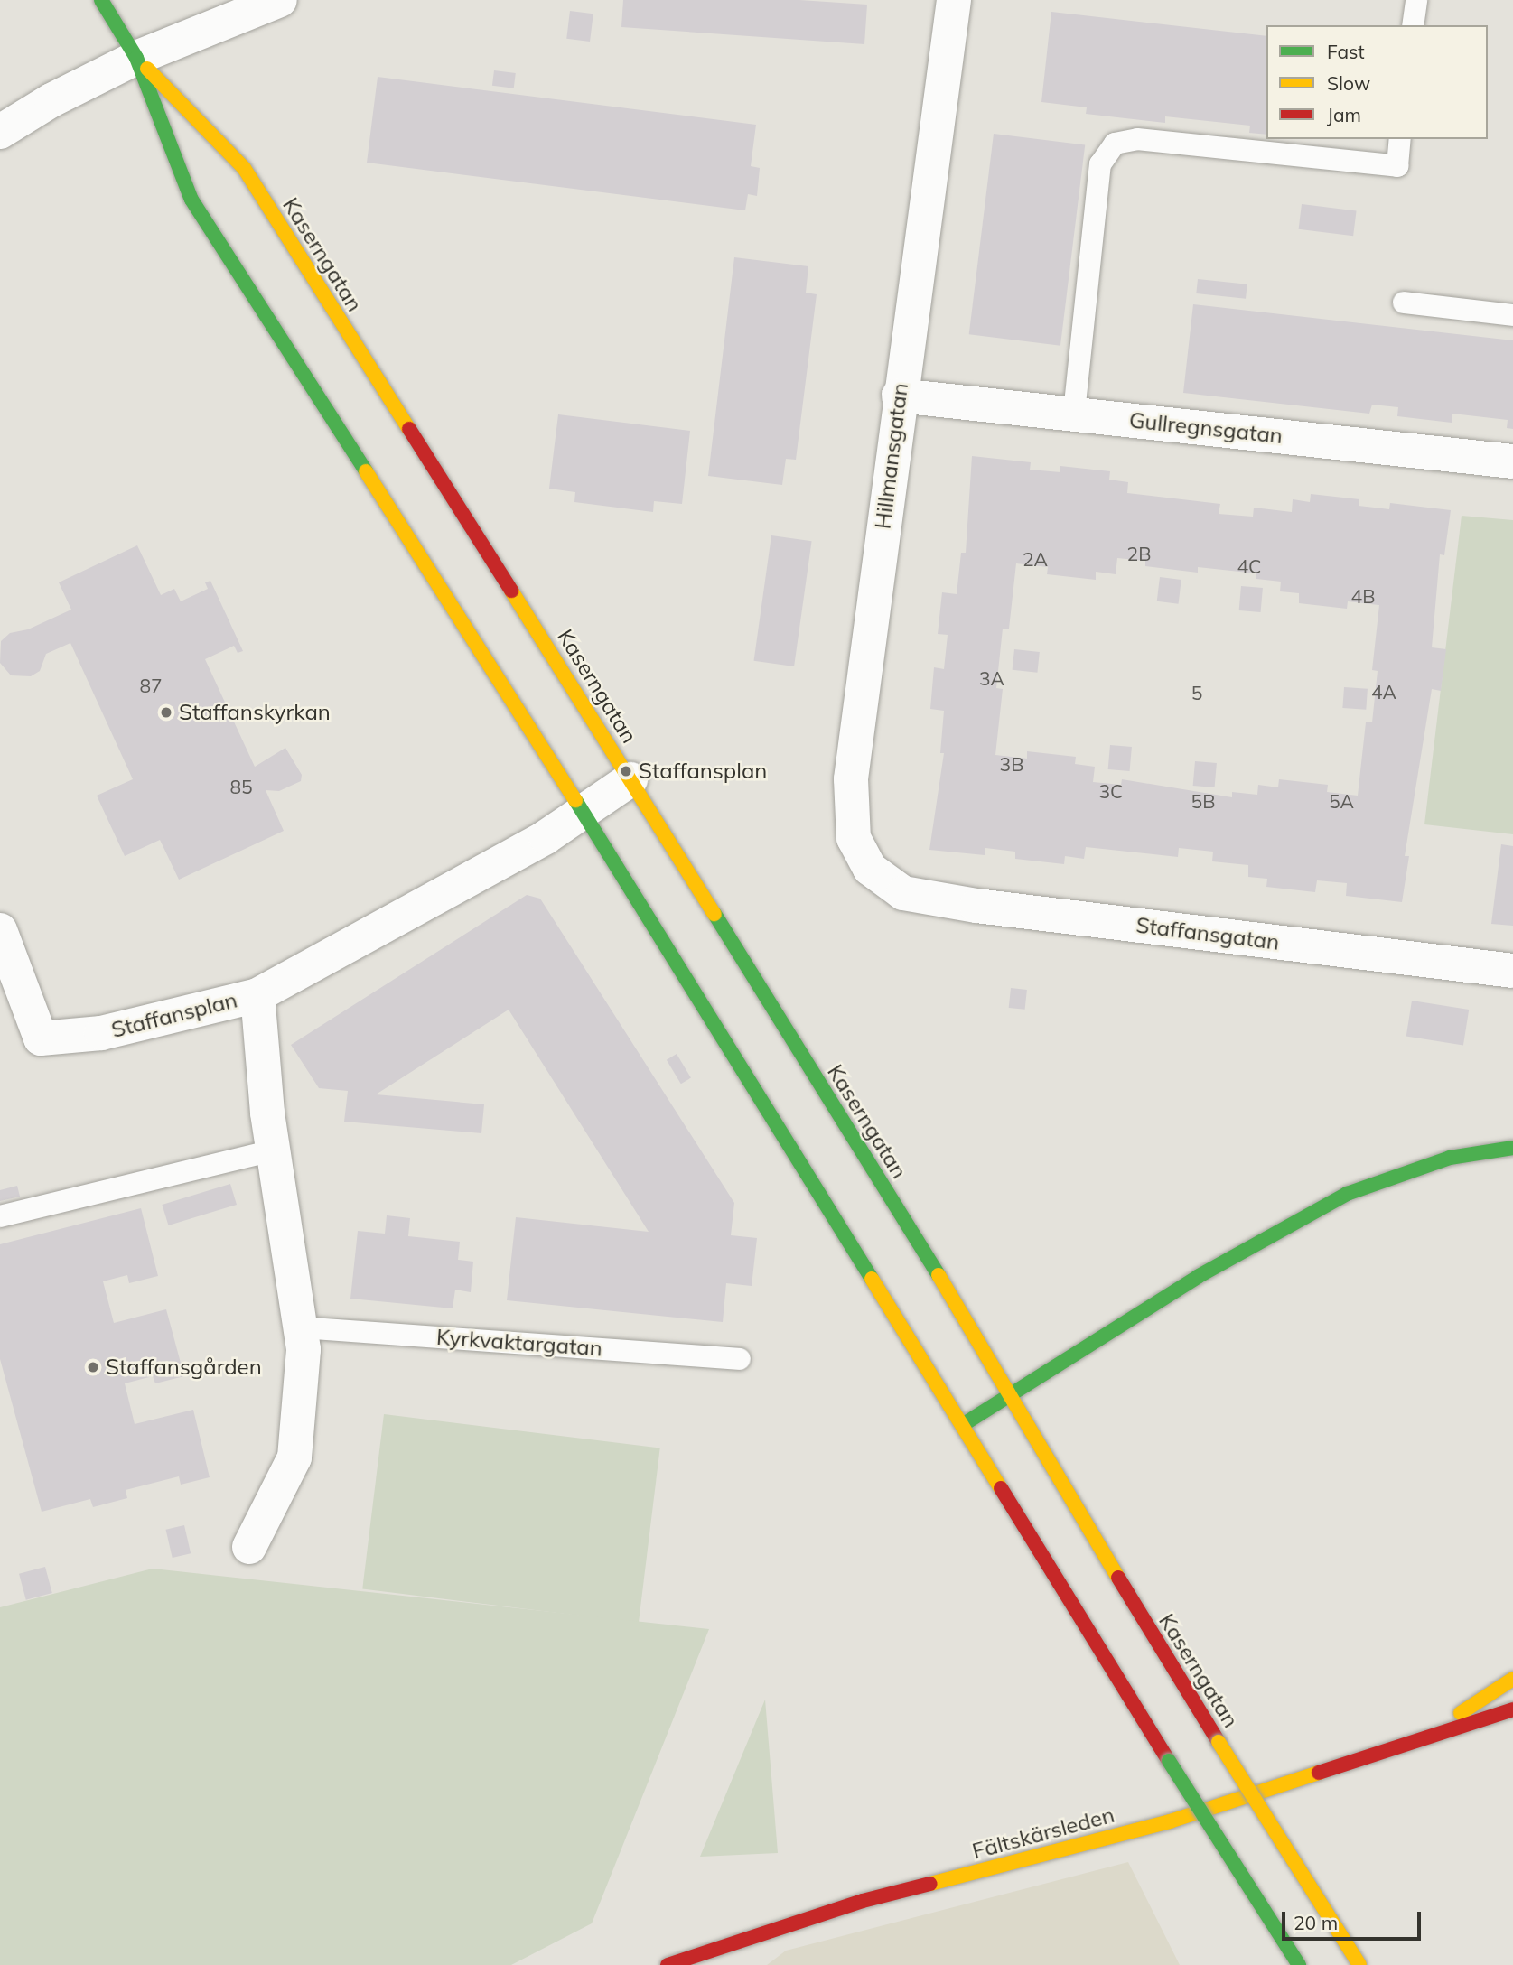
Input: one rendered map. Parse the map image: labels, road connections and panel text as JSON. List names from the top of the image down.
{
  "streets": {
    "street": [
      "Kaserngatan",
      "Gullregnsgatan",
      "Hillmansgatan",
      "Staffansgatan",
      "Staffansplan",
      "Fältskärsleden"
    ],
    "lane": ["Kyrkvaktargatan"]
  },
  "crossings": [
    ["Kaserngatan", "Staffansplan"],
    ["Gullregnsgatan", "Hillmansgatan"],
    ["Hillmansgatan", "Staffansgatan"]
  ],
  "places": ["Staffanskyrkan", "Staffansplan", "Staffansgården"],
  "house_numbers": [
    "2B",
    "2A",
    "4C",
    "4B",
    "3A",
    "87",
    "4A",
    "5",
    "3B",
    "85",
    "3C",
    "5B",
    "5A"
  ],
  "legend": ["Fast", "Slow", "Jam"],
  "scale_bar": "20 m"
}
